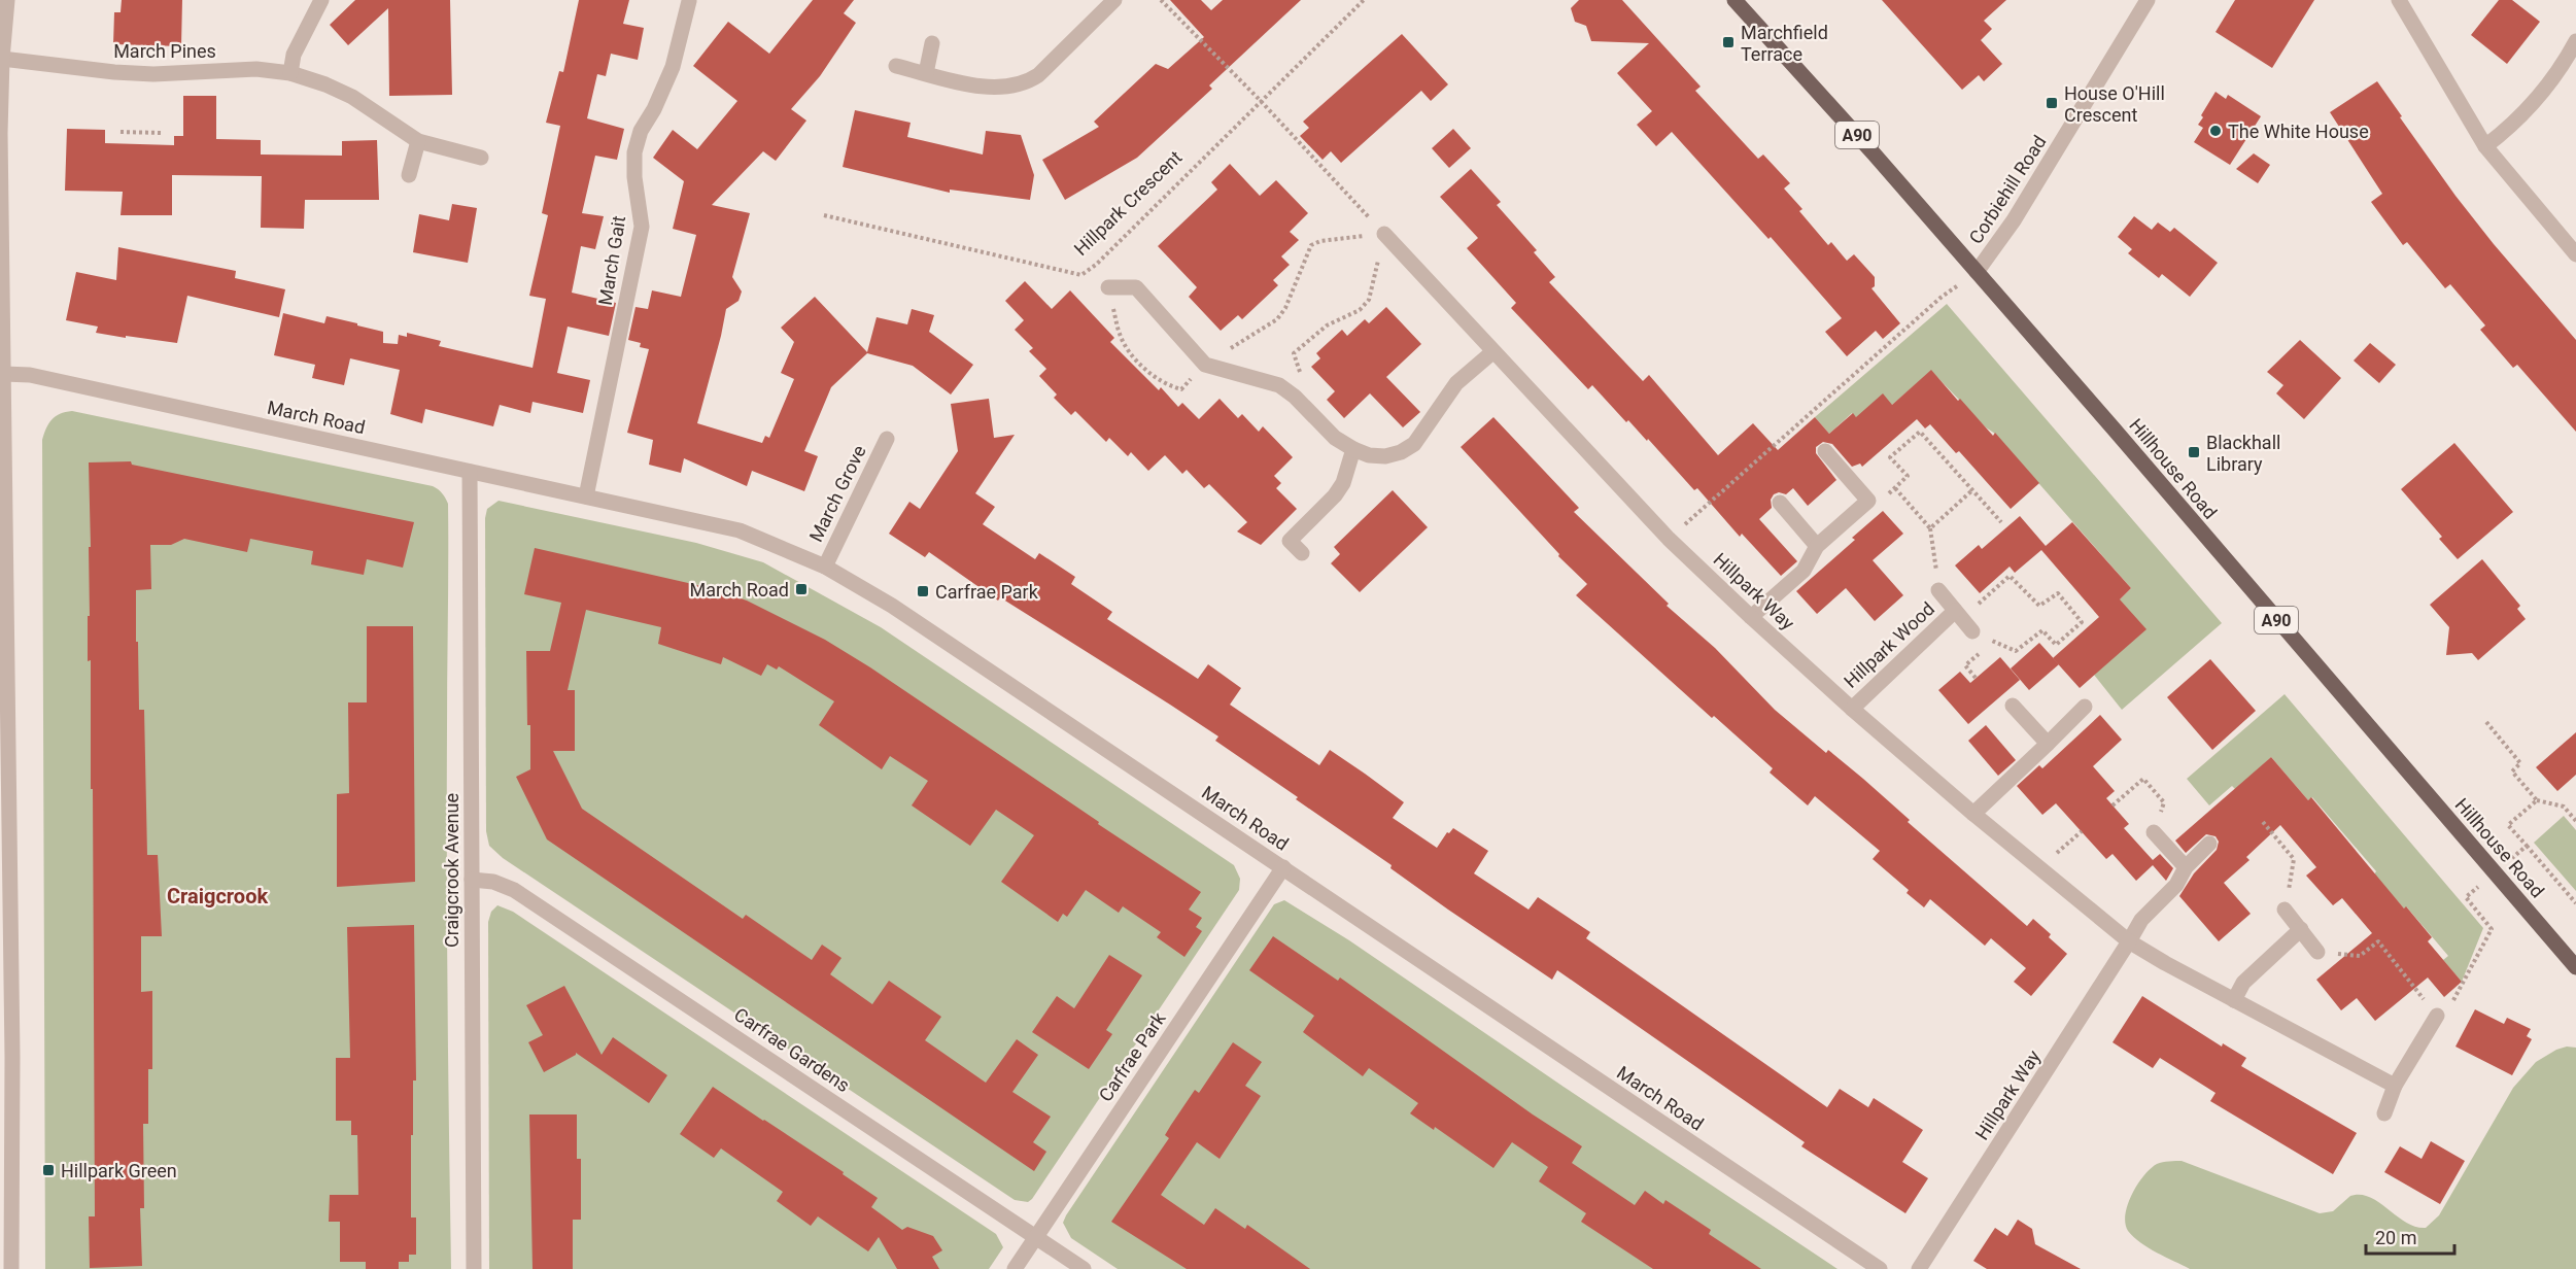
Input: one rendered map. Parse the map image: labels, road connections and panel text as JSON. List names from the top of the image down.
{
  "streets": {
    "main road": ["A90", "Hillhouse Road"],
    "street": [
      "March Pines",
      "Corbiehill Road",
      "March Gait",
      "March Road",
      "March Grove",
      "Hillpark Way",
      "Hillpark Wood",
      "Craigcrook Avenue",
      "Carfrae Gardens",
      "Carfrae Park"
    ],
    "path": ["Hillpark Crescent"]
  },
  "crossings": [
    ["Corbiehill Road", "Hillhouse Road"],
    ["March Gait", "March Road"],
    ["March Road", "March Grove"],
    ["March Road", "Craigcrook Avenue"],
    ["March Road", "Carfrae Park"],
    ["Hillpark Way", "Hillpark Wood"],
    ["Craigcrook Avenue", "Carfrae Gardens"],
    ["Carfrae Gardens", "Carfrae Park"]
  ],
  "districts": ["Craigcrook"],
  "places": {
    "transit": [
      "Marchfield Terrace",
      "House O'Hill Crescent",
      "Blackhall Library",
      "March Road",
      "Carfrae Park",
      "Hillpark Green"
    ],
    "other": ["The White House"]
  },
  "scale_bar": "20 m"
}
